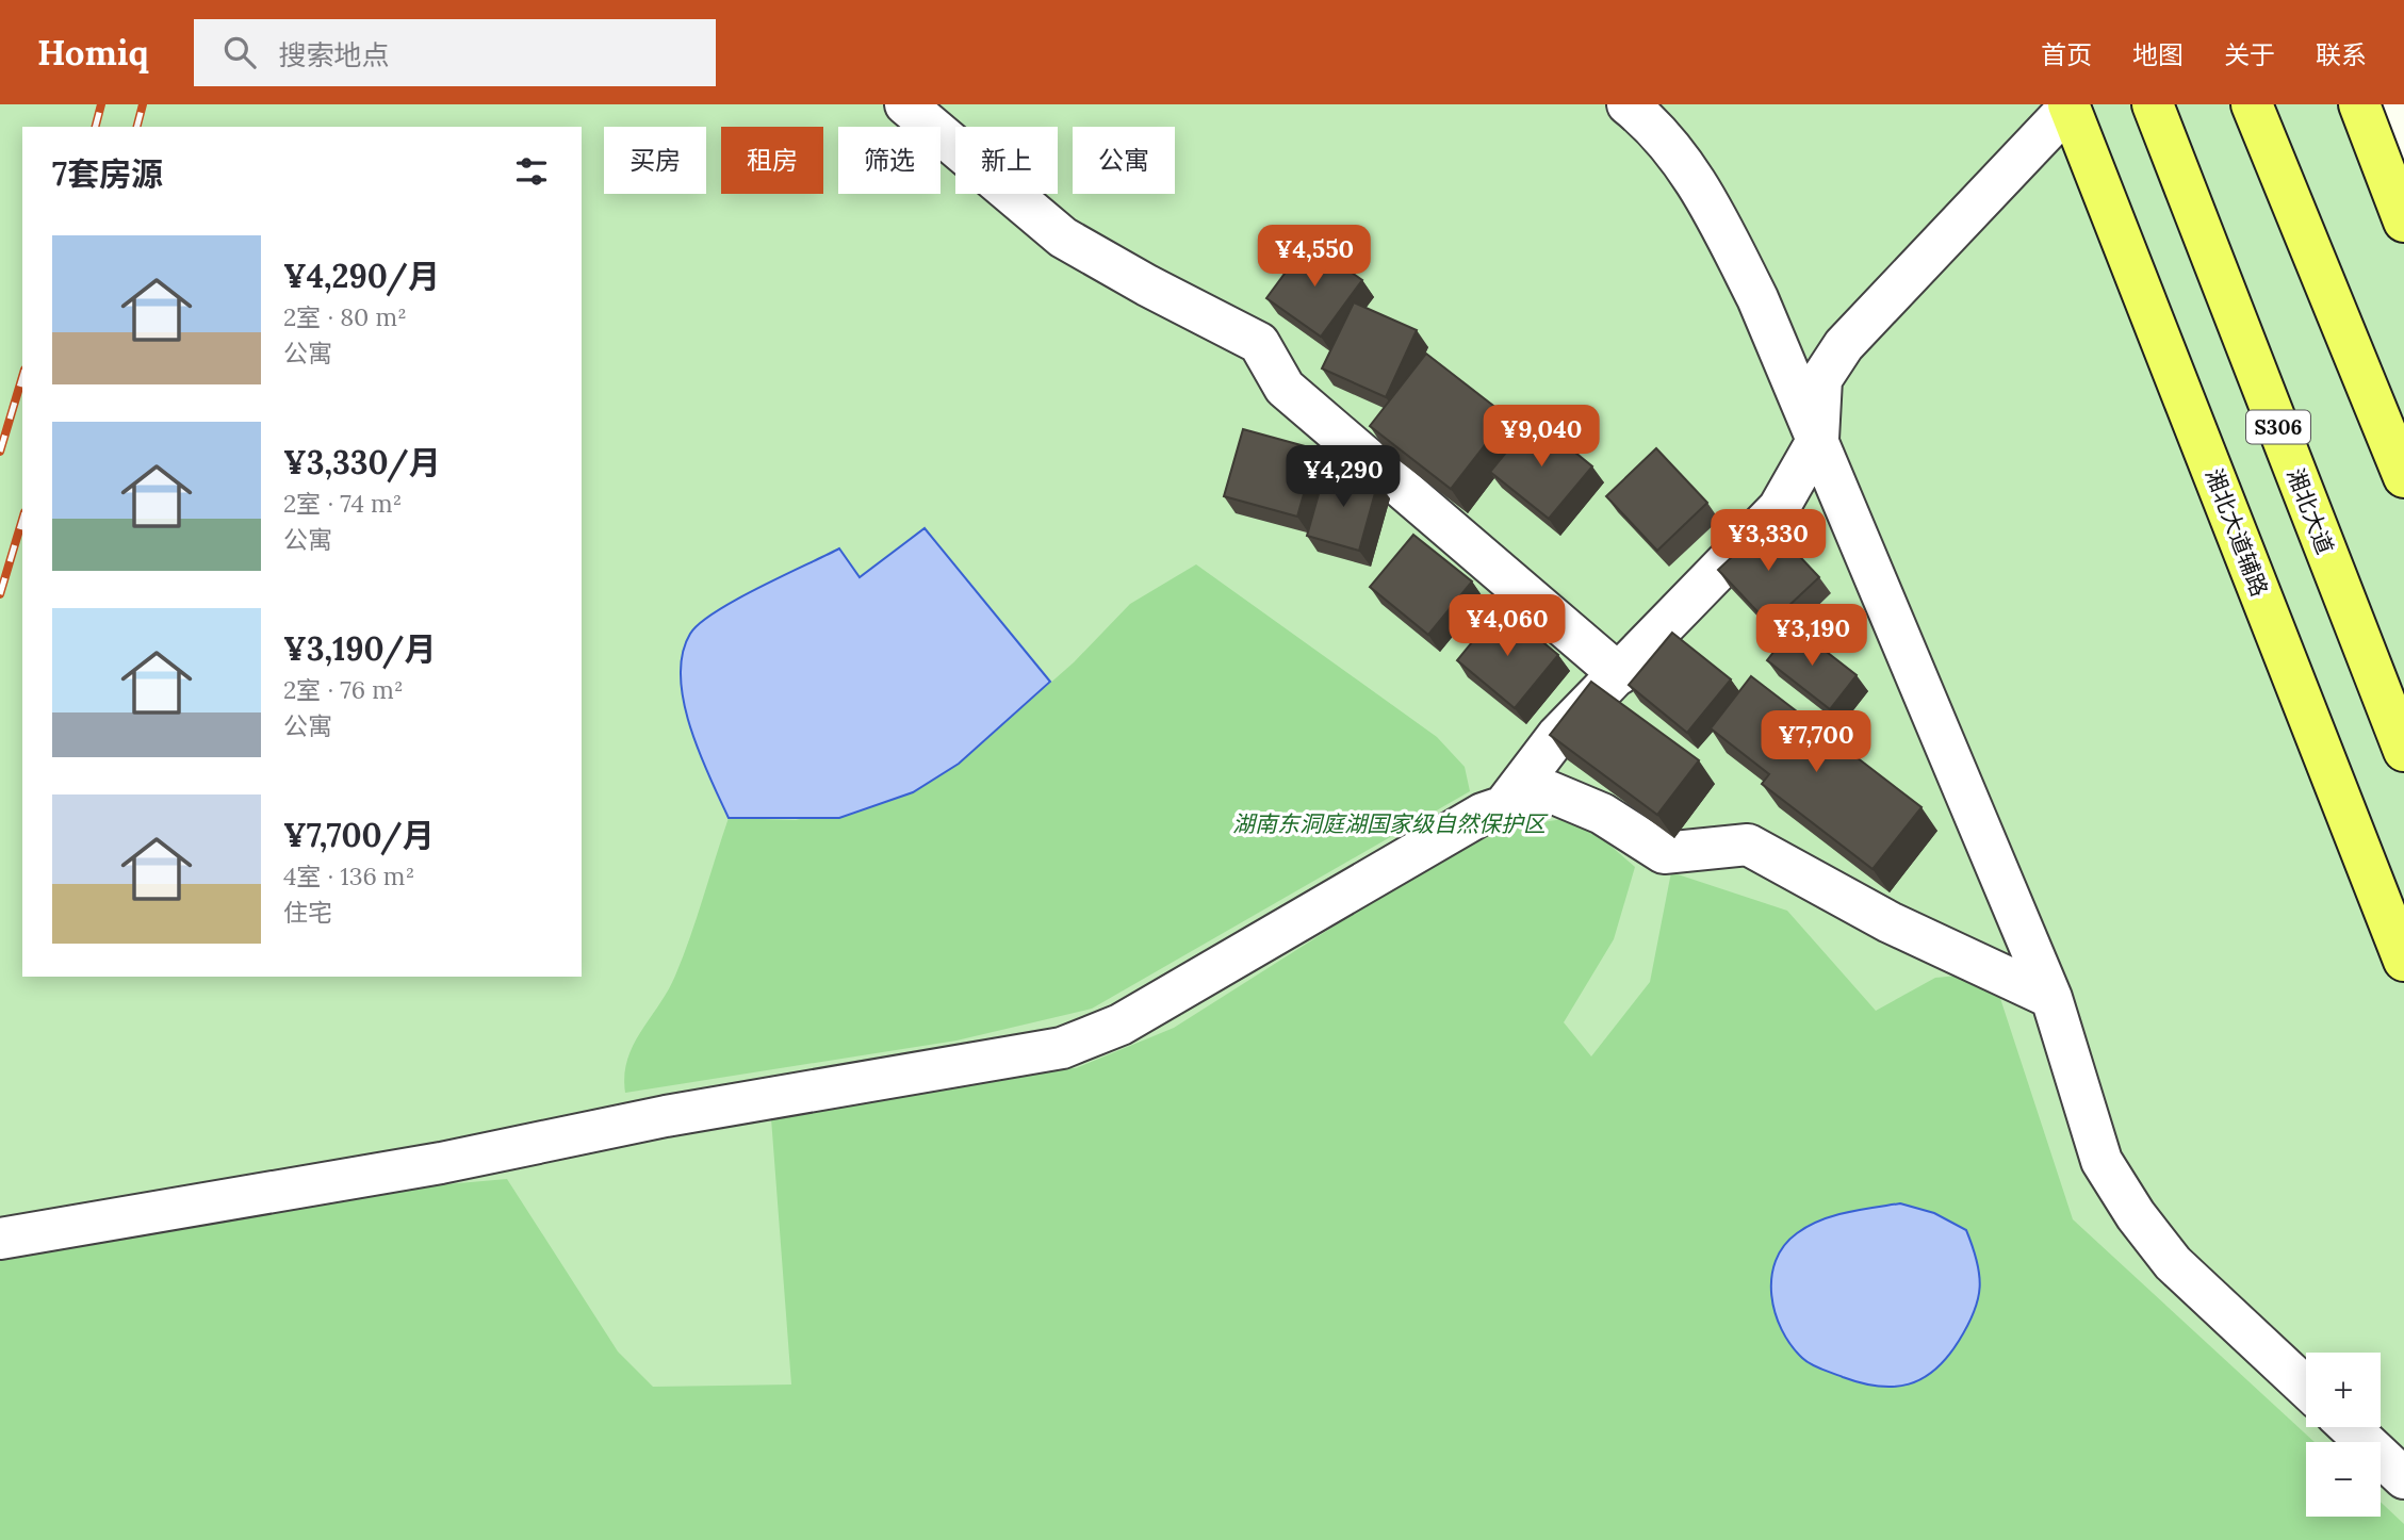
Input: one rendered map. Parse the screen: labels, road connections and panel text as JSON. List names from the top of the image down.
{
  "streets": {
    "main road": ["S306", "湘北大道", "湘北大道辅路"]
  },
  "parks": ["湖南东洞庭湖国家级自然保护区"],
  "page": {
    "header": "Homiq",
    "search": "搜索地点",
    "nav": [
      "首页",
      "地图",
      "关于",
      "联系"
    ],
    "chip": [
      "买房",
      "租房",
      "筛选",
      "新上",
      "公寓"
    ],
    "heading": "7套房源",
    "list": [
      {
        "name": "¥4,290/月",
        "note": "2室 · 80 m² · 公寓"
      },
      {
        "name": "¥3,330/月",
        "note": "2室 · 74 m² · 公寓"
      },
      {
        "name": "¥3,190/月",
        "note": "2室 · 76 m² · 公寓"
      },
      {
        "name": "¥7,700/月",
        "note": "4室 · 136 m² · 住宅"
      }
    ],
    "price": [
      "¥4,550",
      "¥9,040",
      "¥4,290",
      "¥3,330",
      "¥4,060",
      "¥3,190",
      "¥7,700"
    ],
    "map_buttons": ["+", "−"]
  }
}
